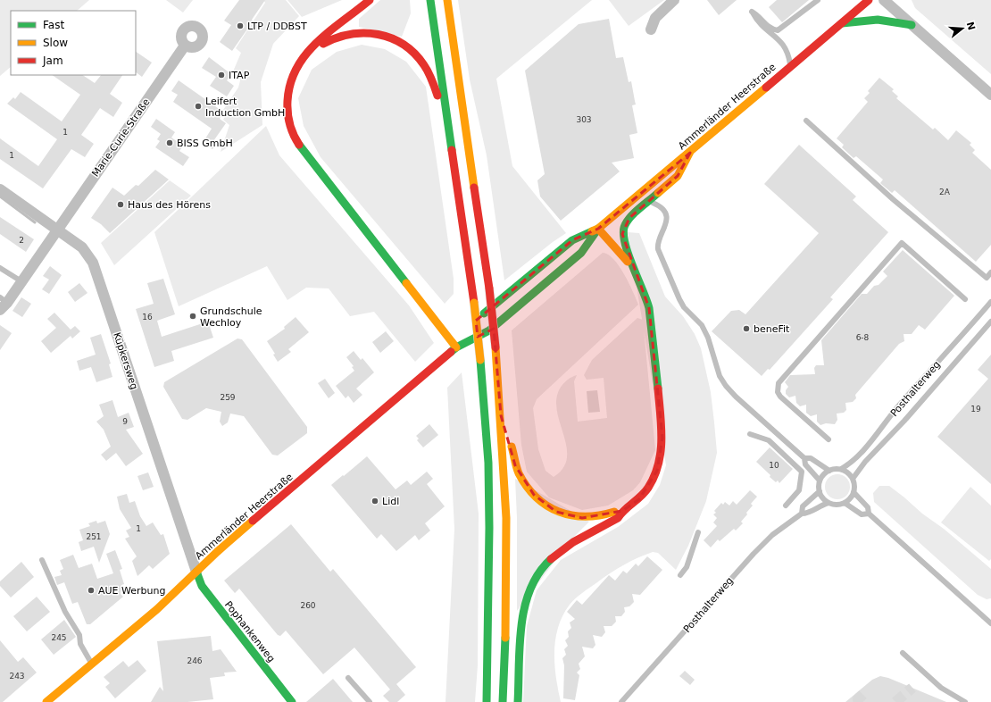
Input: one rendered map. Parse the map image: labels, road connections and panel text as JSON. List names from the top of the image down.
{
  "streets": {
    "main road": ["Ammerländer Heerstraße", "Pophankenweg"],
    "street": ["Marie-Curie-Straße", "Küpkersweg"],
    "lane": ["Posthalterweg"]
  },
  "crossings": [
    ["Ammerländer Heerstraße", "Küpkersweg"],
    ["Ammerländer Heerstraße", "Pophankenweg"],
    ["Marie-Curie-Straße", "Küpkersweg"],
    ["Küpkersweg", "Pophankenweg"]
  ],
  "places": [
    "LTP / DDBST",
    "ITAP",
    "Leifert Induction GmbH",
    "BISS GmbH",
    "Haus des Hörens",
    "Grundschule Wechloy",
    "beneFit",
    "Lidl",
    "AUE Werbung"
  ],
  "house_numbers": [
    "303",
    "1",
    "1",
    "2A",
    "2",
    "16",
    "6-8",
    "259",
    "19",
    "9",
    "10",
    "1",
    "251",
    "260",
    "245",
    "246",
    "243"
  ],
  "legend": ["Fast", "Slow", "Jam"],
  "north": "right"
}
